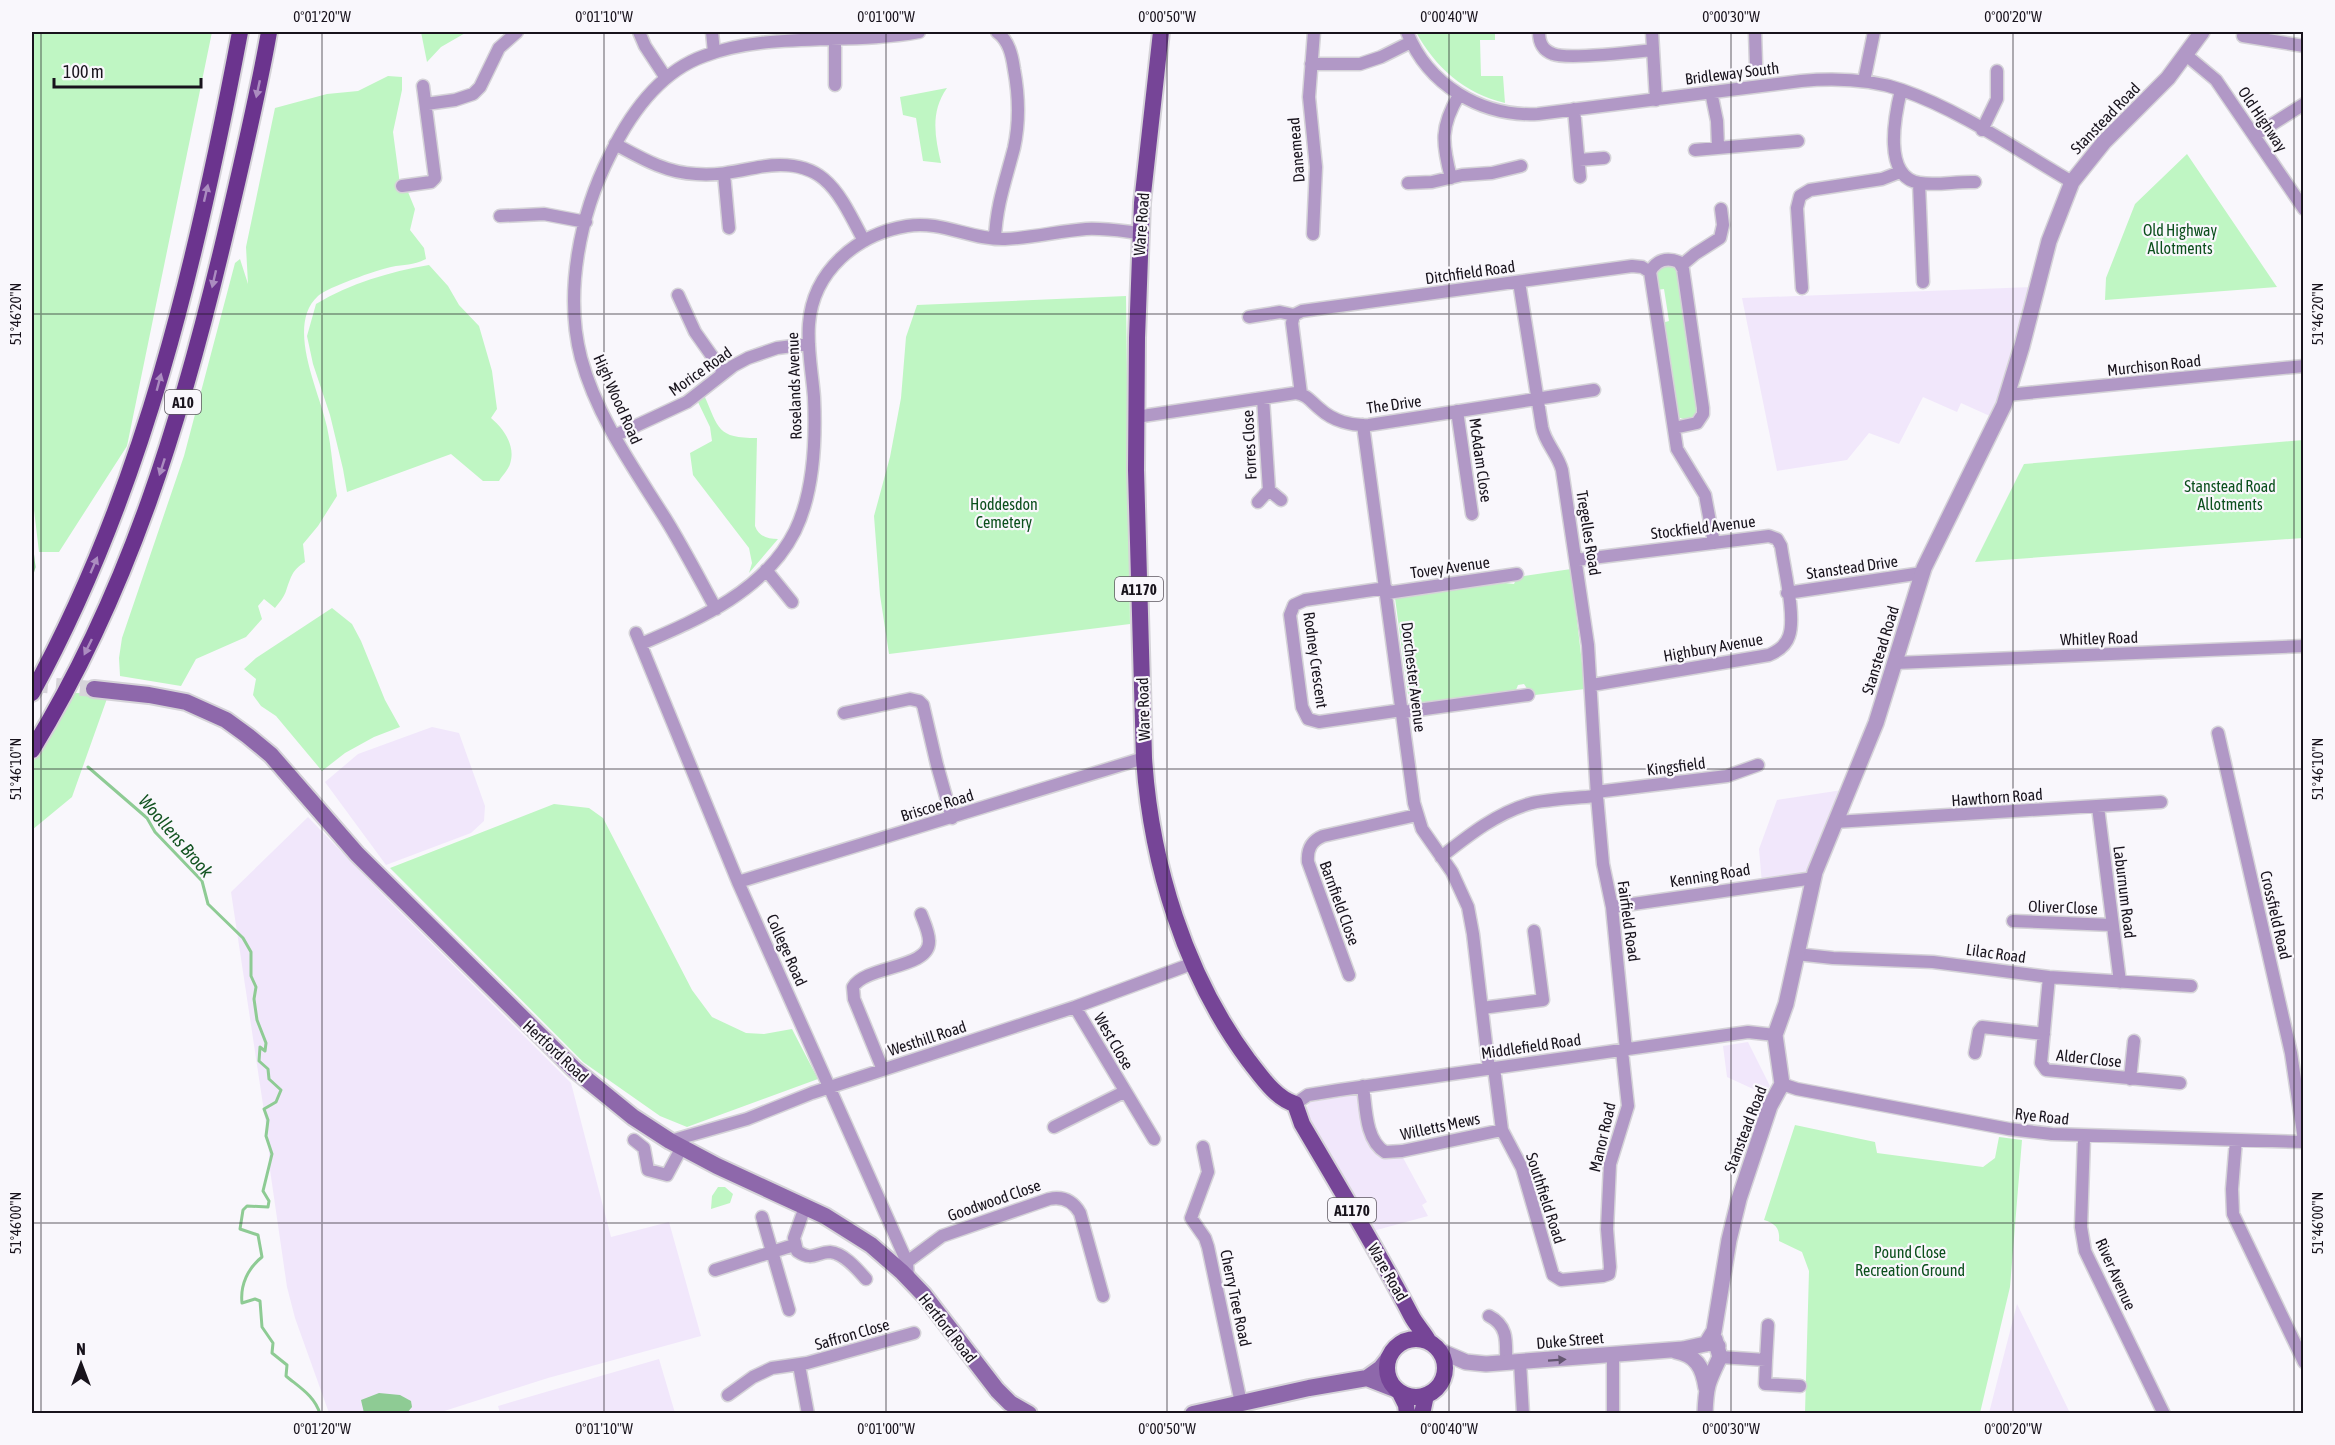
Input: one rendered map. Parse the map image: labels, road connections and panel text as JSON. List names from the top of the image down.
{
  "streets": {
    "highway": ["A10"],
    "main road": ["Ware Road", "A1170", "Hertford Road"],
    "street": [
      "Bridleway South",
      "Stanstead Road",
      "Old Highway",
      "Danemead",
      "Ditchfield Road",
      "Murchison Road",
      "Morice Road",
      "Roselands Avenue",
      "High Wood Road",
      "The Drive",
      "Forres Close",
      "McAdam Close",
      "Stockfield Avenue",
      "Tregelles Road",
      "Tovey Avenue",
      "Stanstead Drive",
      "Whitley Road",
      "Highbury Avenue",
      "Rodney Crescent",
      "Dorchester Avenue",
      "Kingsfield",
      "Hawthorn Road",
      "Briscoe Road",
      "Kenning Road",
      "Laburnum Road",
      "Barnfield Close",
      "Oliver Close",
      "Crossfield Road",
      "Fairfield Road",
      "College Road",
      "Lilac Road",
      "Westhill Road",
      "West Close",
      "Middlefield Road",
      "Alder Close",
      "Rye Road",
      "Willetts Mews",
      "Manor Road",
      "Southfield Road",
      "Goodwood Close",
      "River Avenue",
      "Cherry Tree Road",
      "Saffron Close",
      "Duke Street"
    ]
  },
  "crossings": [
    ["Bridleway South", "Stanstead Road"],
    ["Stanstead Road", "Old Highway"],
    ["Stanstead Road", "Murchison Road"],
    ["Stanstead Road", "Stanstead Drive"],
    ["Stanstead Road", "Whitley Road"],
    ["Stanstead Road", "Hawthorn Road"],
    ["Stanstead Road", "Kenning Road"],
    ["Stanstead Road", "Lilac Road"],
    ["Stanstead Road", "Middlefield Road"],
    ["Stanstead Road", "Rye Road"],
    ["Stanstead Road", "Duke Street"],
    ["Ware Road", "Roselands Avenue"],
    ["Ware Road", "Briscoe Road"],
    ["Ware Road", "Westhill Road"],
    ["Ware Road", "Middlefield Road"],
    ["Ware Road", "Duke Street"],
    ["Ditchfield Road", "Tregelles Road"],
    ["Morice Road", "Roselands Avenue"],
    ["Morice Road", "High Wood Road"],
    ["Roselands Avenue", "High Wood Road"],
    ["Roselands Avenue", "College Road"],
    ["The Drive", "McAdam Close"],
    ["The Drive", "Tregelles Road"],
    ["The Drive", "Dorchester Avenue"],
    ["Stockfield Avenue", "Tregelles Road"],
    ["Stockfield Avenue", "Stanstead Drive"],
    ["Stockfield Avenue", "Highbury Avenue"],
    ["Tregelles Road", "Highbury Avenue"],
    ["Tregelles Road", "Kingsfield"],
    ["Tregelles Road", "Fairfield Road"],
    ["Tovey Avenue", "Rodney Crescent"],
    ["Tovey Avenue", "Dorchester Avenue"],
    ["Stanstead Drive", "Highbury Avenue"],
    ["Rodney Crescent", "Dorchester Avenue"],
    ["Dorchester Avenue", "Kingsfield"],
    ["Dorchester Avenue", "Barnfield Close"],
    ["Dorchester Avenue", "Southfield Road"],
    ["Kingsfield", "Fairfield Road"],
    ["Hawthorn Road", "Laburnum Road"],
    ["Briscoe Road", "College Road"],
    ["Kenning Road", "Fairfield Road"],
    ["Laburnum Road", "Oliver Close"],
    ["Laburnum Road", "Lilac Road"],
    ["Crossfield Road", "Rye Road"],
    ["Fairfield Road", "Middlefield Road"],
    ["Fairfield Road", "Manor Road"],
    ["College Road", "Westhill Road"],
    ["College Road", "Hertford Road"],
    ["College Road", "Goodwood Close"],
    ["Lilac Road", "Alder Close"],
    ["Westhill Road", "West Close"],
    ["Westhill Road", "Hertford Road"],
    ["Middlefield Road", "Willetts Mews"],
    ["Middlefield Road", "Manor Road"],
    ["Middlefield Road", "Southfield Road"],
    ["Hertford Road", "Goodwood Close"],
    ["Rye Road", "River Avenue"],
    ["Willetts Mews", "Southfield Road"],
    ["Manor Road", "Southfield Road"]
  ],
  "one_way": ["Duke Street"],
  "water": ["Woollens Brook"],
  "parks": [
    "Old Highway Allotments",
    "Stanstead Road Allotments",
    "Hoddesdon Cemetery",
    "Pound Close Recreation Ground"
  ],
  "scale_bar": "100 m",
  "north": "top",
  "coordinates": [
    "0°01'20\"W",
    "0°01'10\"W",
    "0°01'00\"W",
    "0°00'50\"W",
    "0°00'40\"W",
    "0°00'30\"W",
    "0°00'20\"W",
    "51°46'20\"N",
    "51°46'10\"N",
    "51°46'00\"N"
  ]
}
